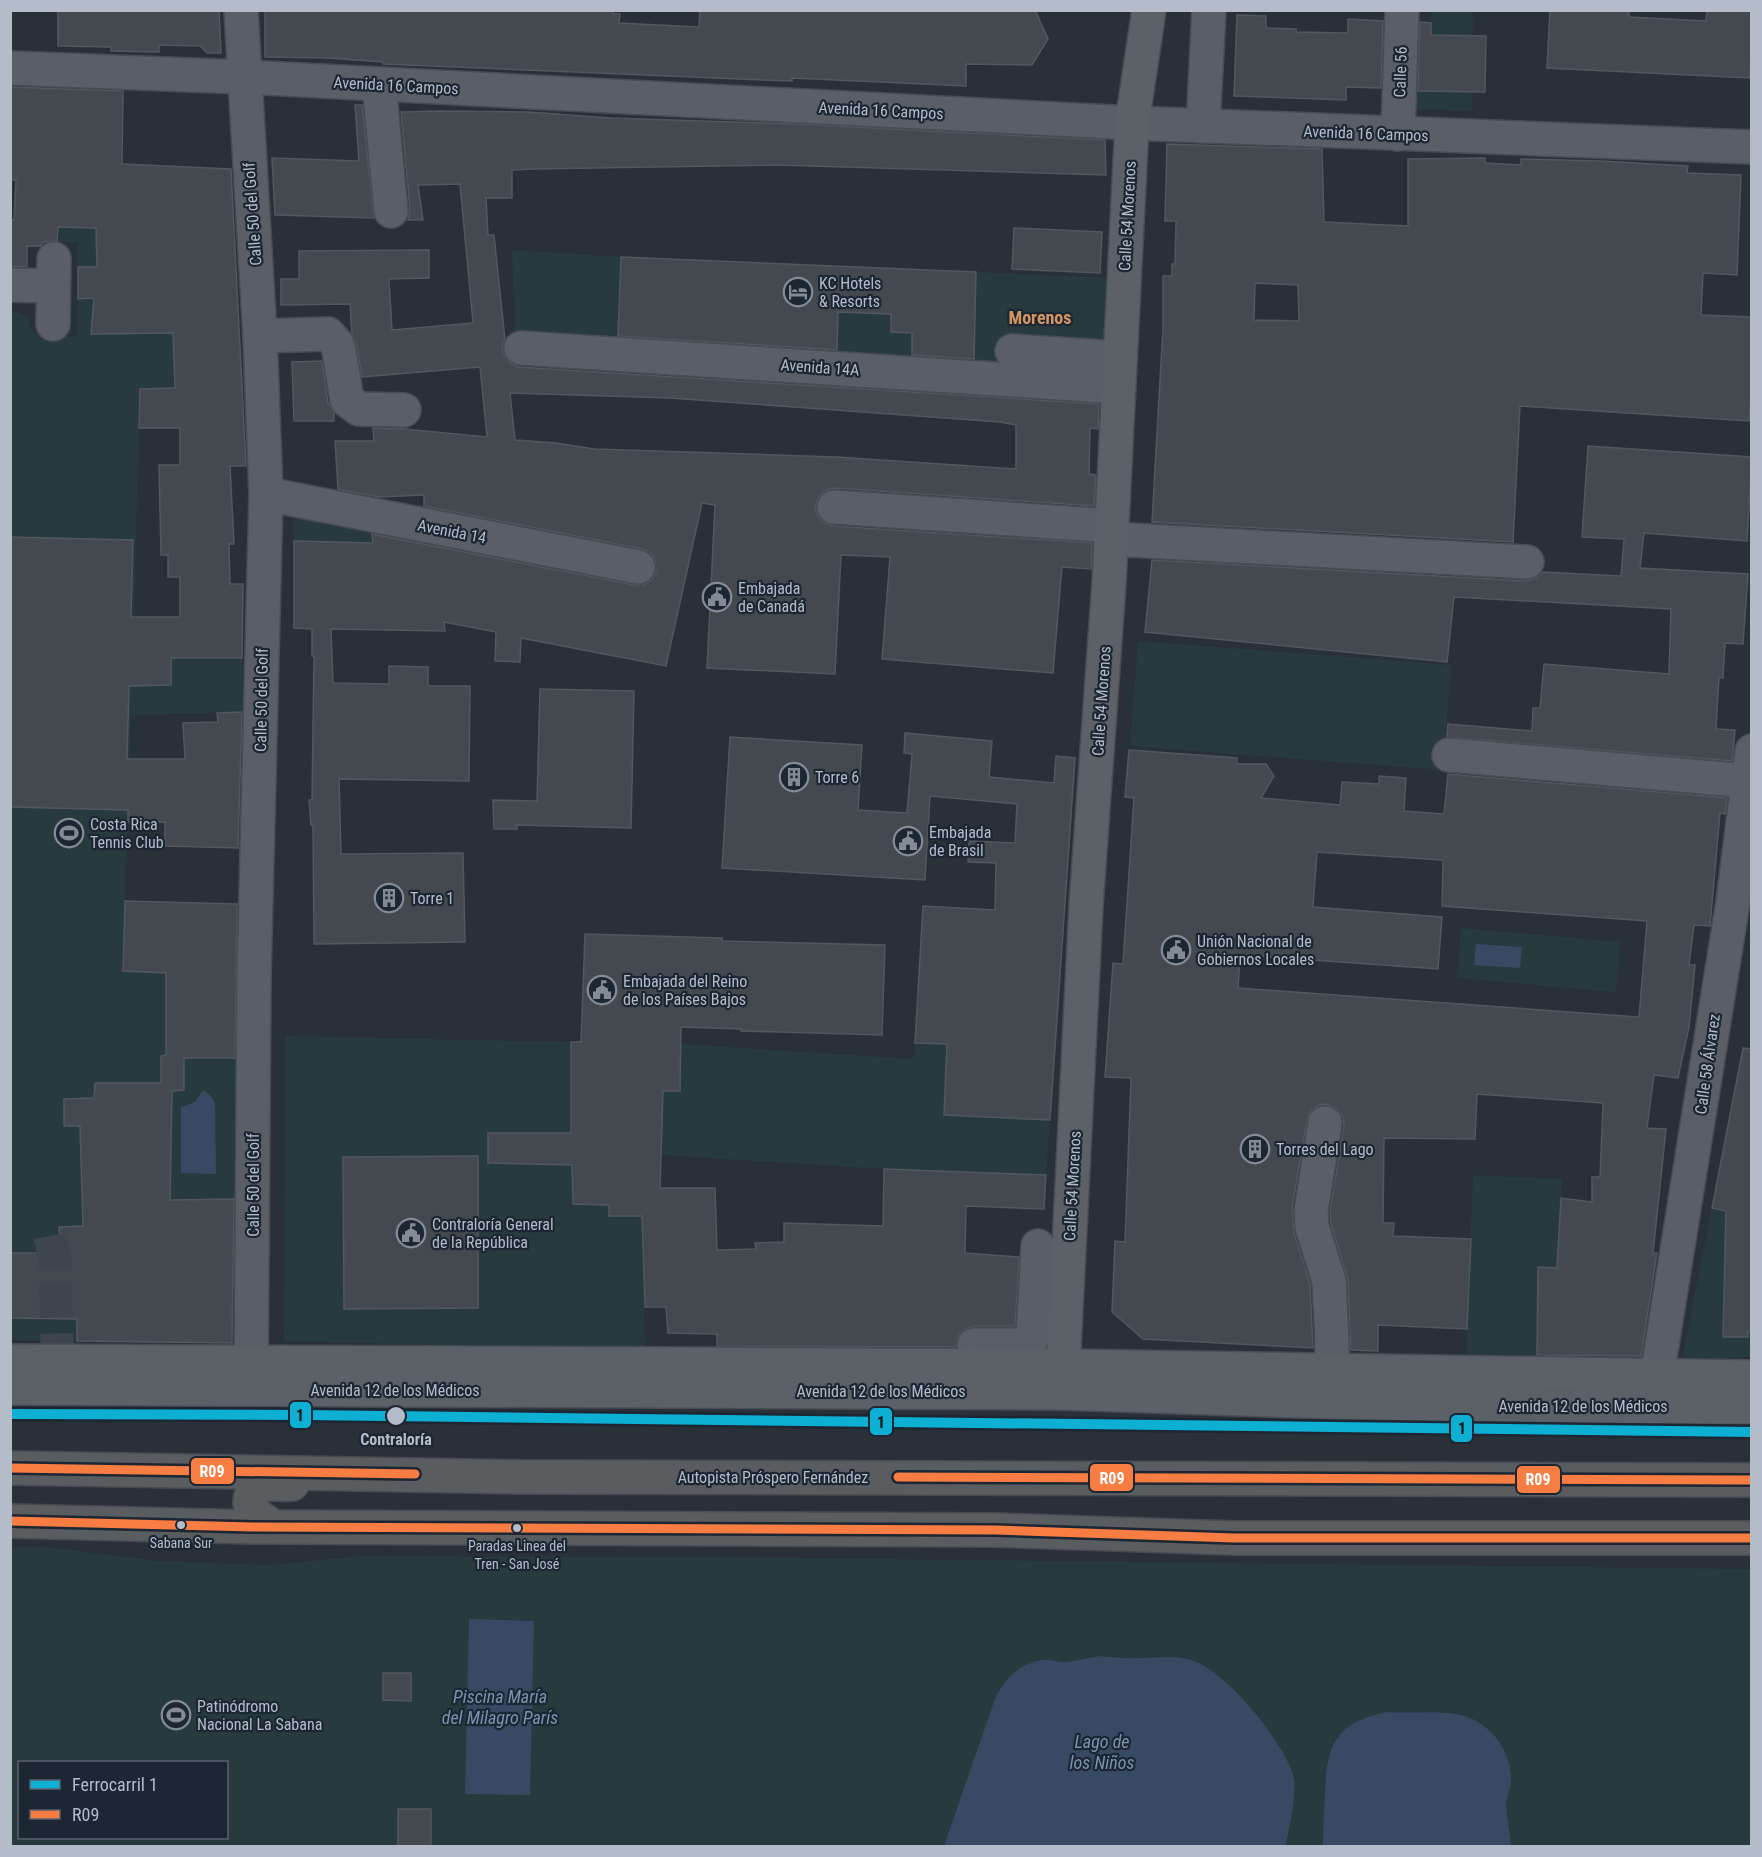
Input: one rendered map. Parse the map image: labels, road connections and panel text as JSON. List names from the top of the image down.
{
  "streets": {
    "highway": ["Autopista Próspero Fernández"],
    "main road": ["Calle 54 Morenos", "Avenida 12 de los Médicos"],
    "street": [
      "Calle 56",
      "Avenida 16 Campos",
      "Calle 50 del Golf",
      "Avenida 14A",
      "Avenida 14",
      "Calle 58 Álvarez"
    ]
  },
  "crossings": [
    ["Calle 56", "Avenida 16 Campos"],
    ["Avenida 16 Campos", "Calle 50 del Golf"],
    ["Avenida 16 Campos", "Calle 54 Morenos"],
    ["Calle 50 del Golf", "Avenida 14"],
    ["Calle 50 del Golf", "Avenida 12 de los Médicos"],
    ["Calle 54 Morenos", "Avenida 14A"],
    ["Calle 54 Morenos", "Avenida 12 de los Médicos"],
    ["Calle 58 Álvarez", "Avenida 12 de los Médicos"]
  ],
  "districts": ["Morenos"],
  "water": ["Piscina María del Milagro París", "Lago de los Niños"],
  "places": {
    "hotel": ["KC Hotels & Resorts"],
    "public building": [
      "Embajada de Canadá",
      "Embajada de Brasil",
      "Unión Nacional de Gobiernos Locales",
      "Embajada del Reino de los Países Bajos",
      "Contraloría General de la República"
    ],
    "building": ["Torre 6", "Torre 1", "Torres del Lago"],
    "sports": ["Costa Rica Tennis Club", "Patinódromo Nacional La Sabana"],
    "other": ["Contraloría", "Sabana Sur", "Paradas Linea del Tren - San José"]
  },
  "lines": ["rail line 1", "transit line R09"],
  "legend": ["Ferrocarril 1", "R09"]
}
